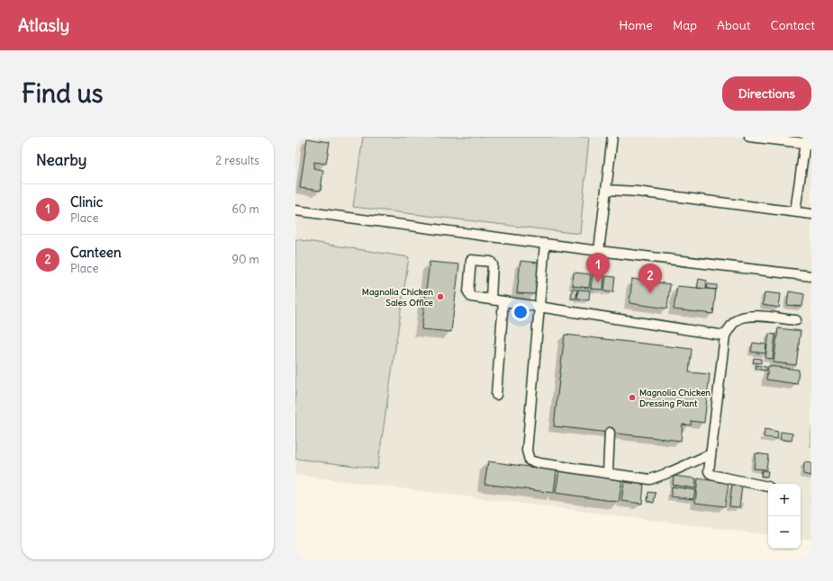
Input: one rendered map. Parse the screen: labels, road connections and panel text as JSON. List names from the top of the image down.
{
  "places": ["Magnolia Chicken Sales Office", "Magnolia Chicken Dressing Plant"],
  "page": {
    "header": "Atlasly",
    "nav": [
      "Home",
      "Map",
      "About",
      "Contact"
    ],
    "buttons": "Directions",
    "title": "Find us",
    "heading": ["Nearby", "2 results"],
    "list": [
      {
        "mark": "1",
        "name": "Clinic",
        "note": "Place",
        "value": "60 m"
      },
      {
        "mark": "2",
        "name": "Canteen",
        "note": "Place",
        "value": "90 m"
      }
    ],
    "pins": ["1", "2"],
    "map_buttons": ["+", "−"]
  }
}
